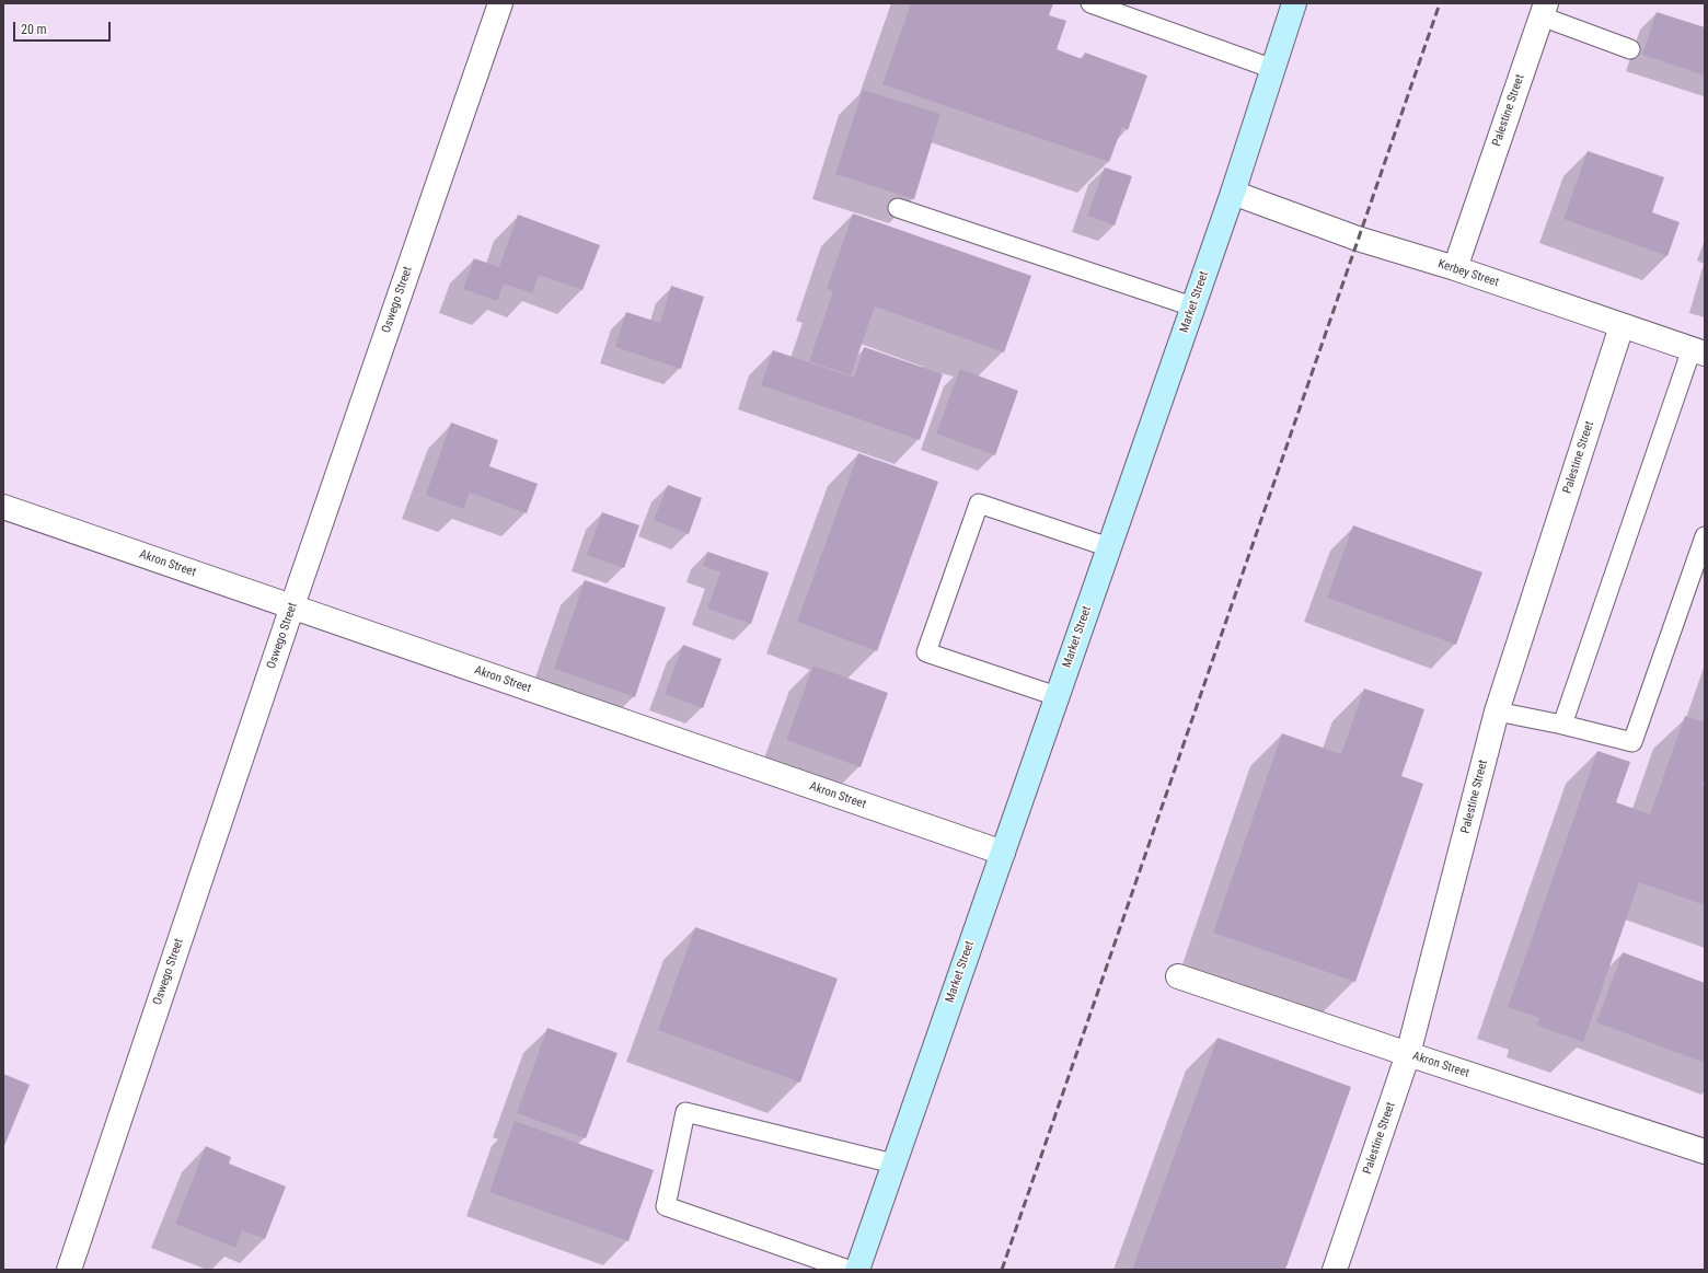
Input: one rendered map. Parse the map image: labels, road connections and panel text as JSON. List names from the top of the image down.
{
  "streets": {
    "main road": ["Market Street"],
    "street": [
      "Palestine Street",
      "Kerbey Street",
      "Oswego Street",
      "Akron Street"
    ]
  },
  "crossings": [
    ["Palestine Street", "Kerbey Street"],
    ["Palestine Street", "Akron Street"],
    ["Kerbey Street", "Market Street"],
    ["Oswego Street", "Akron Street"],
    ["Market Street", "Akron Street"]
  ],
  "scale_bar": "20 m"
}
